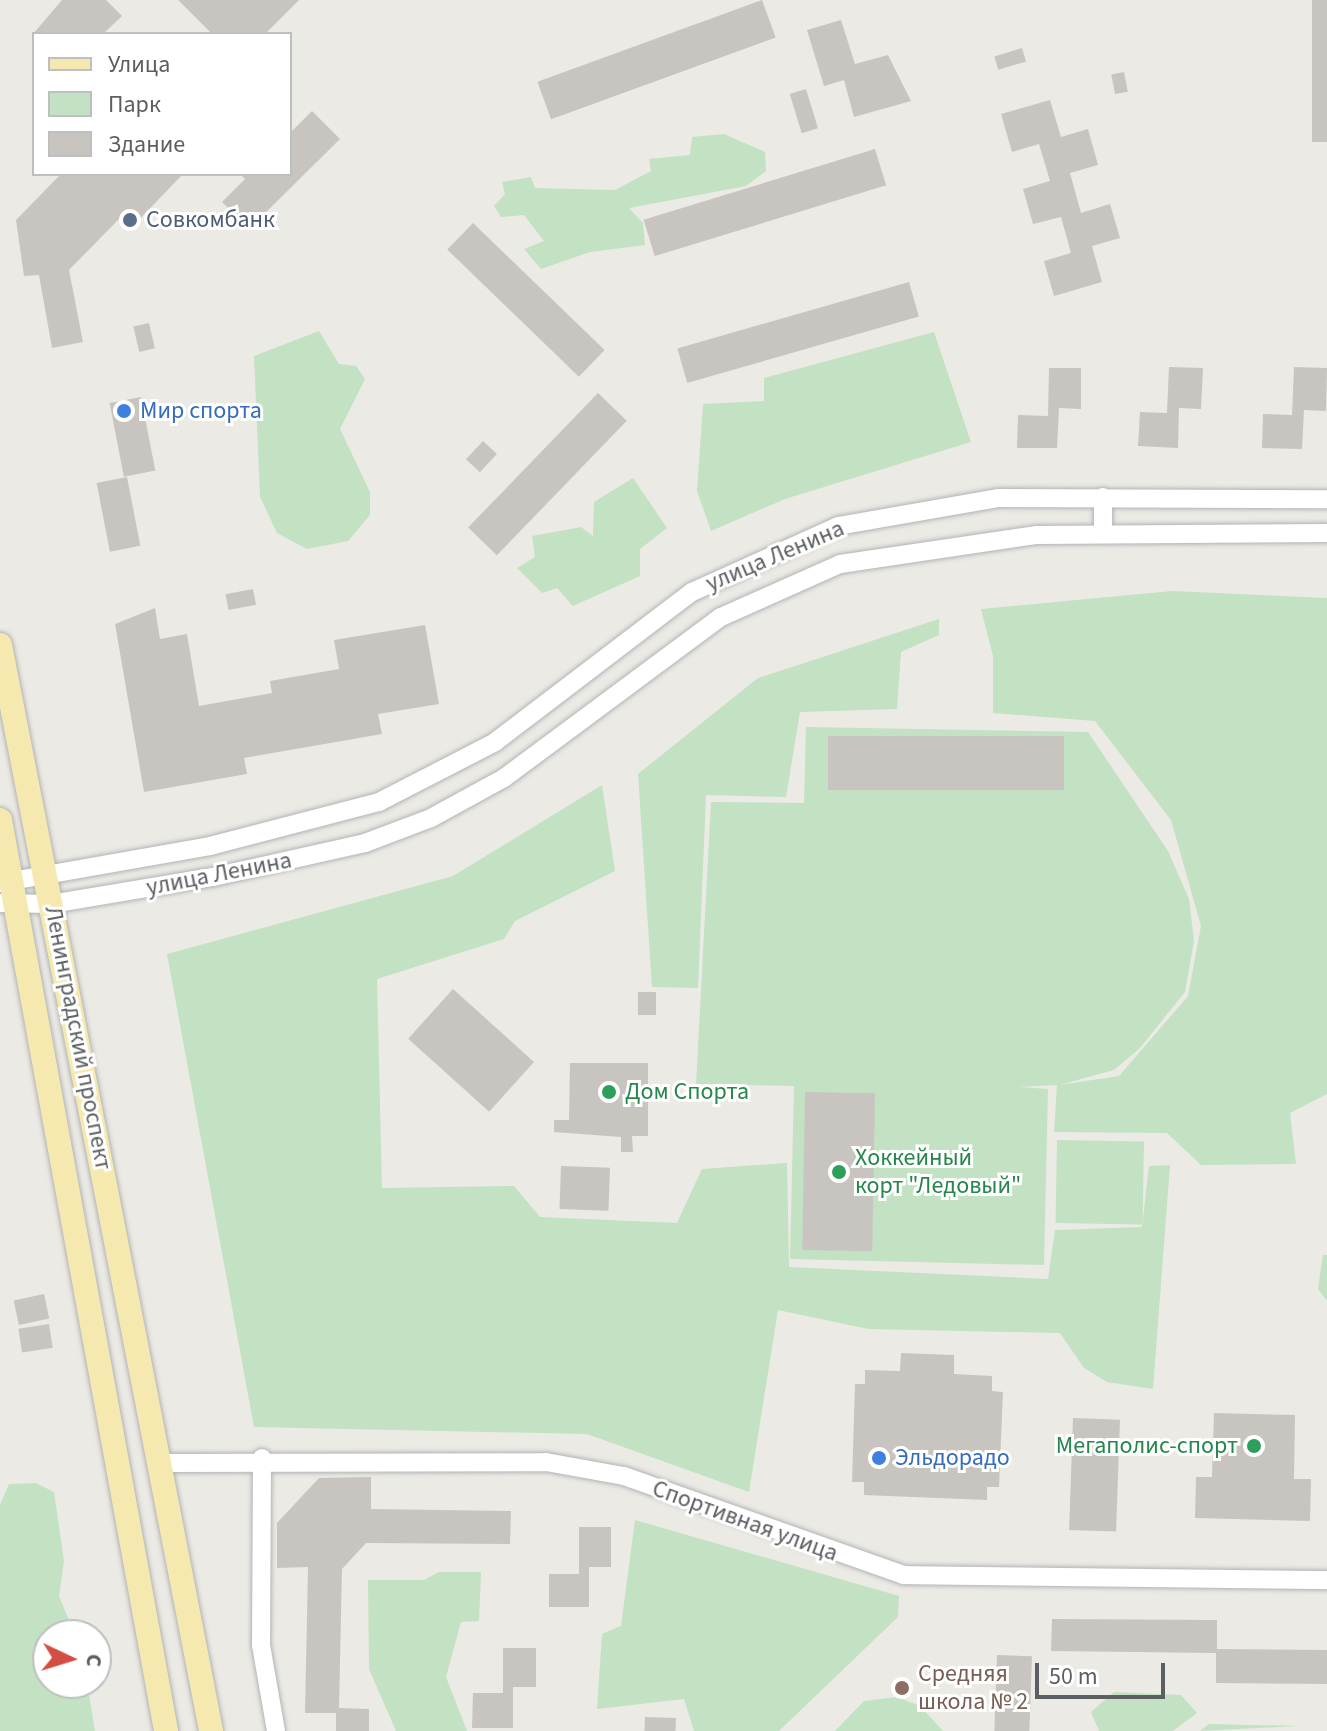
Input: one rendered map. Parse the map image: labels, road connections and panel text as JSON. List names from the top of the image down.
{
  "streets": {
    "main road": ["Ленинградский проспект"],
    "street": ["улица Ленина", "Спортивная улица"]
  },
  "crossings": [
    ["улица Ленина", "Ленинградский проспект"],
    ["Ленинградский проспект", "Спортивная улица"]
  ],
  "places": [
    "Совкомбанк",
    "Мир спорта",
    "Дом Спорта",
    "Хоккейный корт \"Ледовый\"",
    "Мегаполис-спорт",
    "Эльдорадо",
    "Средняя школа № 2"
  ],
  "legend": ["Улица", "Парк", "Здание"],
  "scale_bar": "50 m",
  "north": "right"
}
